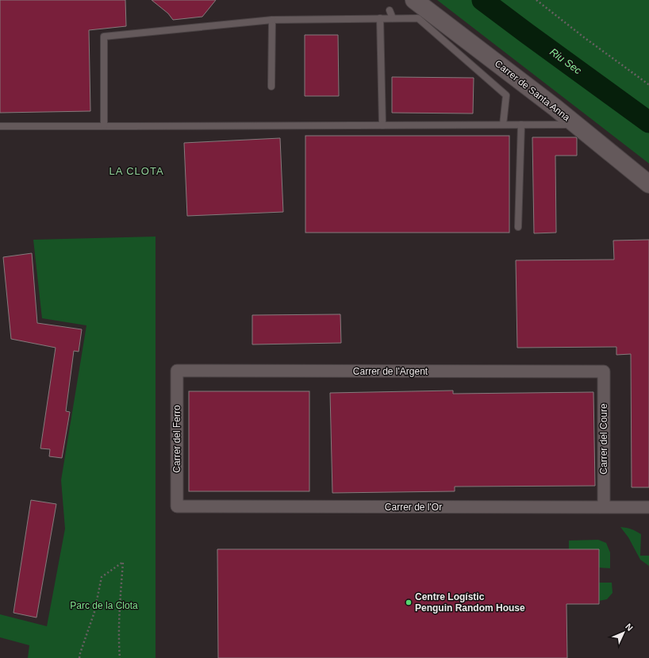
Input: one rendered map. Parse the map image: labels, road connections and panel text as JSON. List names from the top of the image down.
{
  "streets": {
    "street": [
      "Carrer de Santa Anna",
      "Carrer de l'Argent",
      "Carrer del Ferro",
      "Carrer del Coure",
      "Carrer de l'Or"
    ]
  },
  "crossings": [
    ["Carrer de l'Argent", "Carrer del Ferro"],
    ["Carrer de l'Argent", "Carrer del Coure"],
    ["Carrer del Ferro", "Carrer de l'Or"],
    ["Carrer del Coure", "Carrer de l'Or"]
  ],
  "districts": ["LA CLOTA"],
  "water": ["Riu Sec"],
  "parks": ["Parc de la Clota"],
  "places": ["Centre Logístic Penguin Random House"],
  "north": "top right"
}
